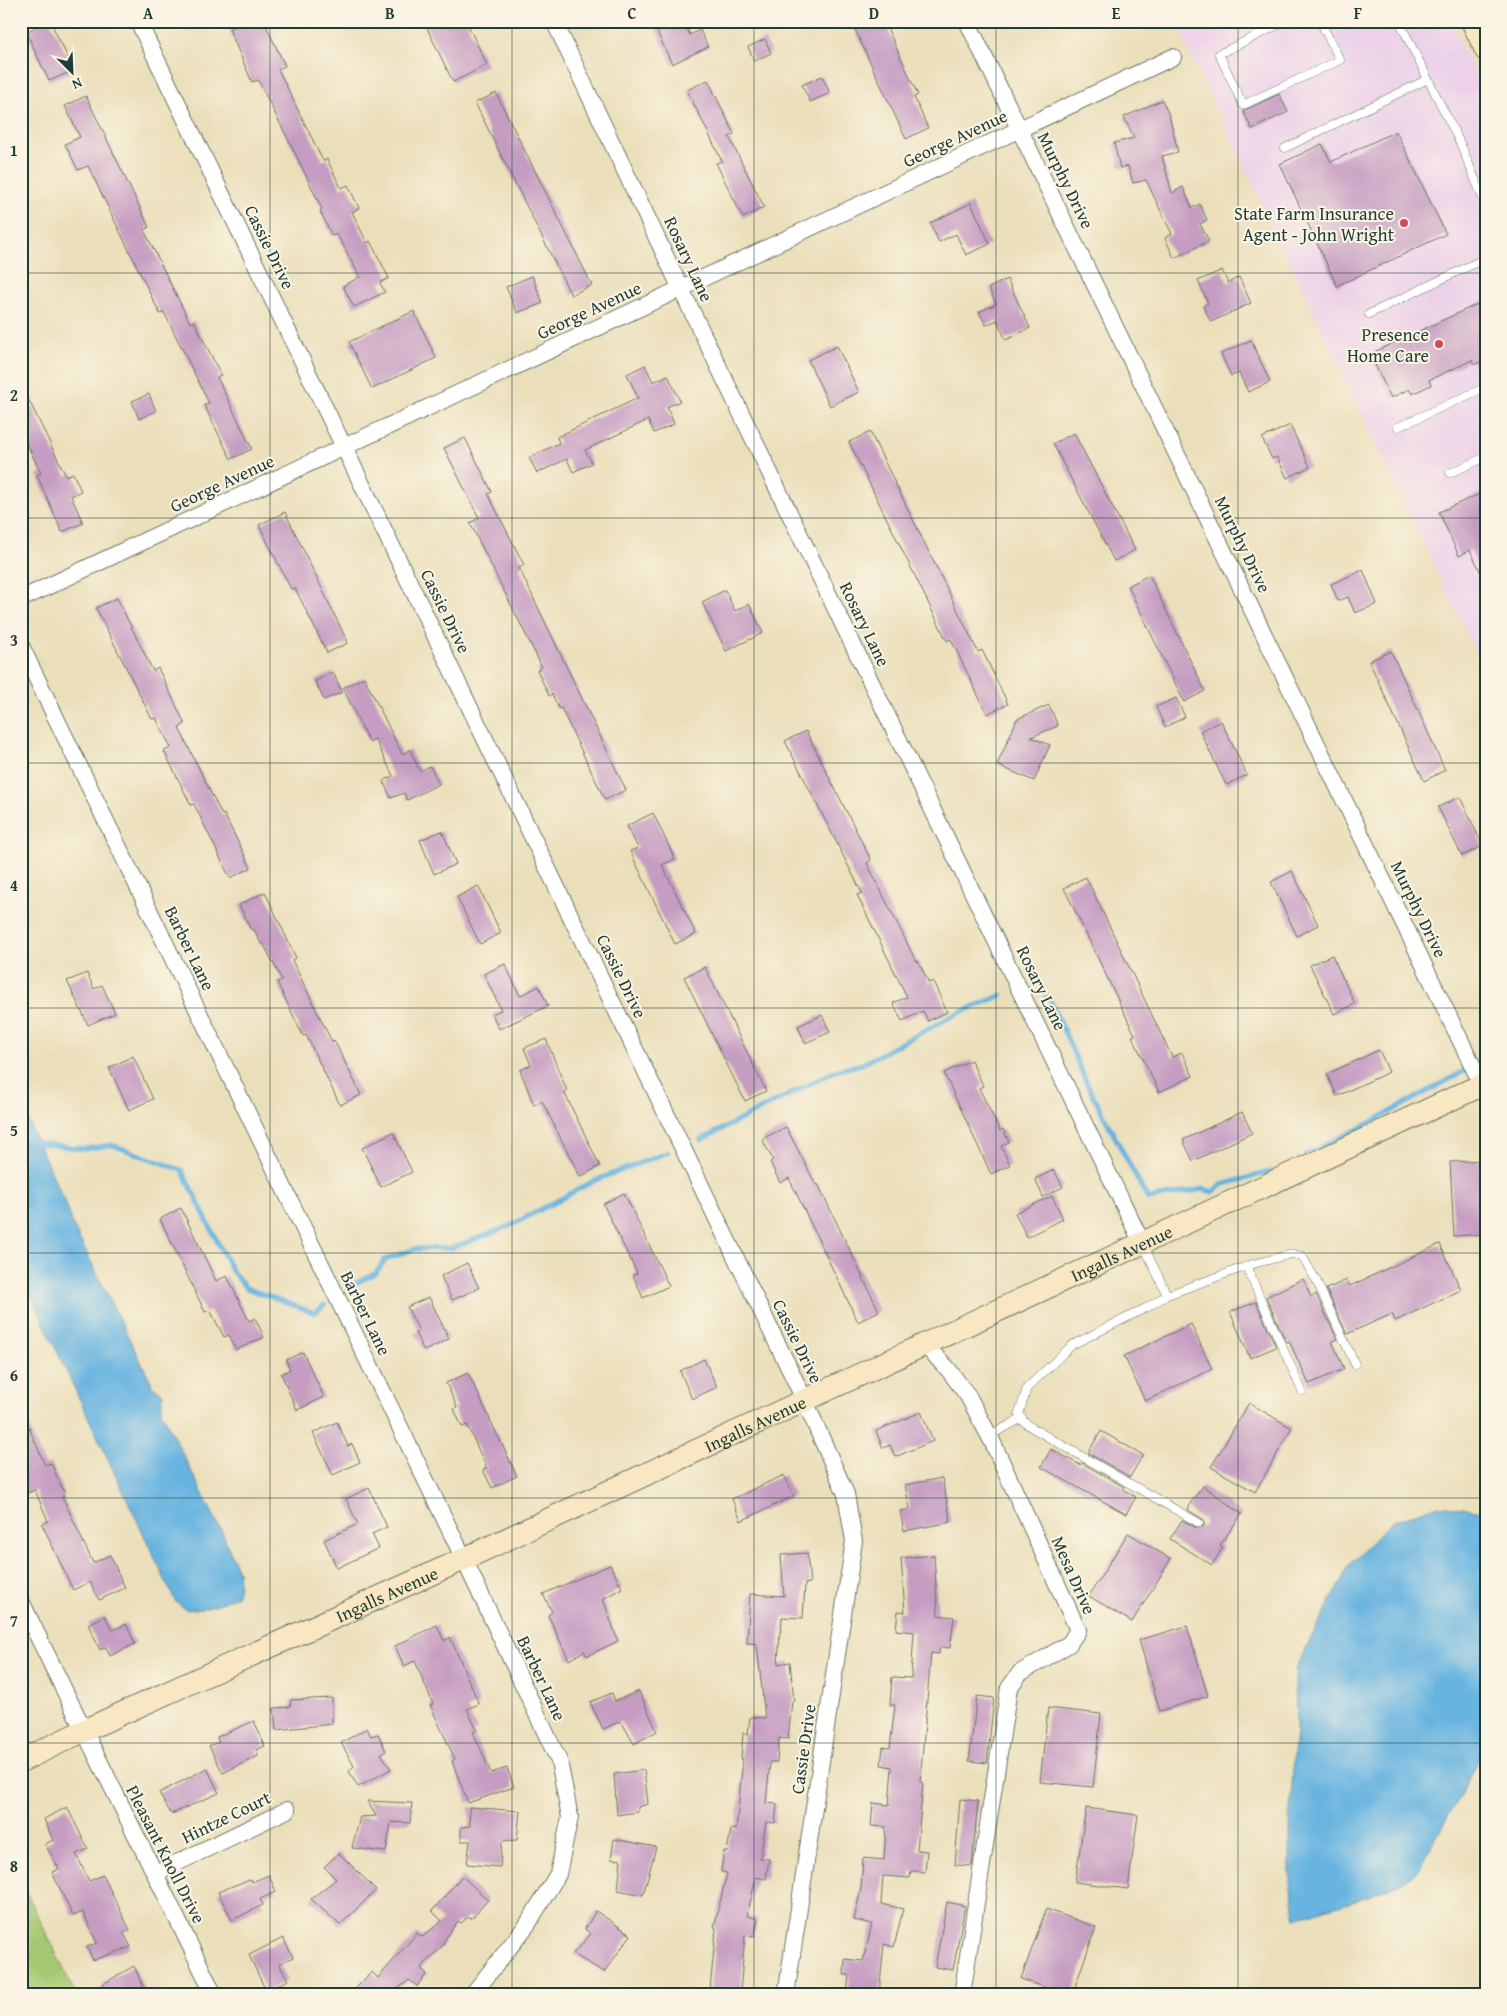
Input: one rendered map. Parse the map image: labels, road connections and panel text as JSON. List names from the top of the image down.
{
  "streets": {
    "street": [
      "George Avenue",
      "Murphy Drive",
      "Cassie Drive",
      "Rosary Lane",
      "Barber Lane",
      "Ingalls Avenue",
      "Mesa Drive",
      "Hintze Court",
      "Pleasant Knoll Drive"
    ]
  },
  "crossings": [
    ["George Avenue", "Murphy Drive"],
    ["George Avenue", "Cassie Drive"],
    ["George Avenue", "Rosary Lane"],
    ["Murphy Drive", "Ingalls Avenue"],
    ["Cassie Drive", "Ingalls Avenue"],
    ["Rosary Lane", "Ingalls Avenue"],
    ["Barber Lane", "Ingalls Avenue"],
    ["Ingalls Avenue", "Mesa Drive"],
    ["Ingalls Avenue", "Pleasant Knoll Drive"],
    ["Hintze Court", "Pleasant Knoll Drive"]
  ],
  "places": ["State Farm Insurance Agent - John Wright", "Presence Home Care"],
  "north": "bottom right",
  "grid": {
    "columns": [
      "A",
      "B",
      "C",
      "D",
      "E",
      "F"
    ],
    "rows": [
      "1",
      "2",
      "3",
      "4",
      "5",
      "6",
      "7",
      "8"
    ]
  }
}
